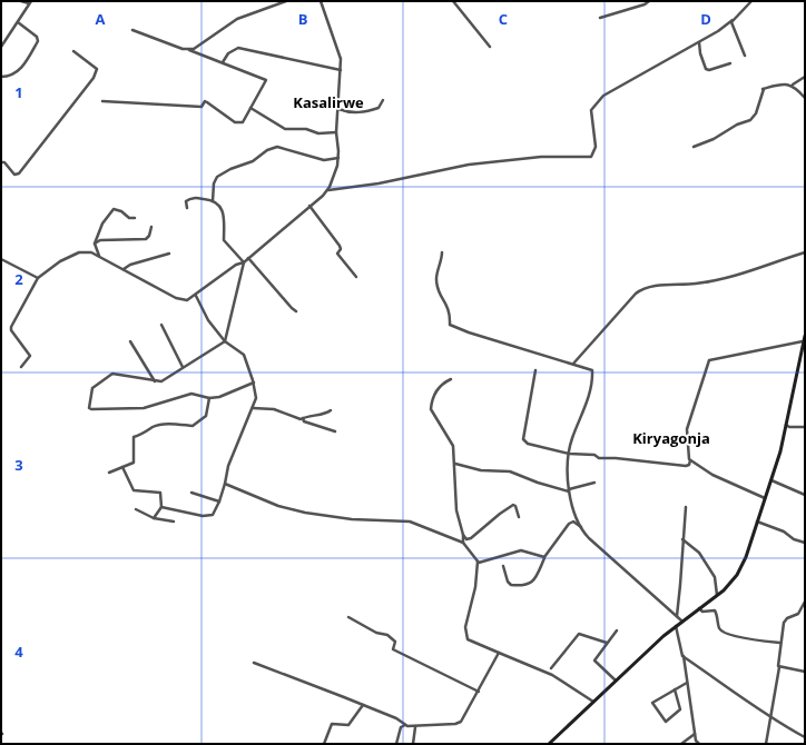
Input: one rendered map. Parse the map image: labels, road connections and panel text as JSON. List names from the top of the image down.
{
  "districts": ["Kasalirwe", "Kiryagonja"],
  "grid": {
    "columns": [
      "A",
      "B",
      "C",
      "D"
    ],
    "rows": [
      "1",
      "2",
      "3",
      "4"
    ]
  }
}
